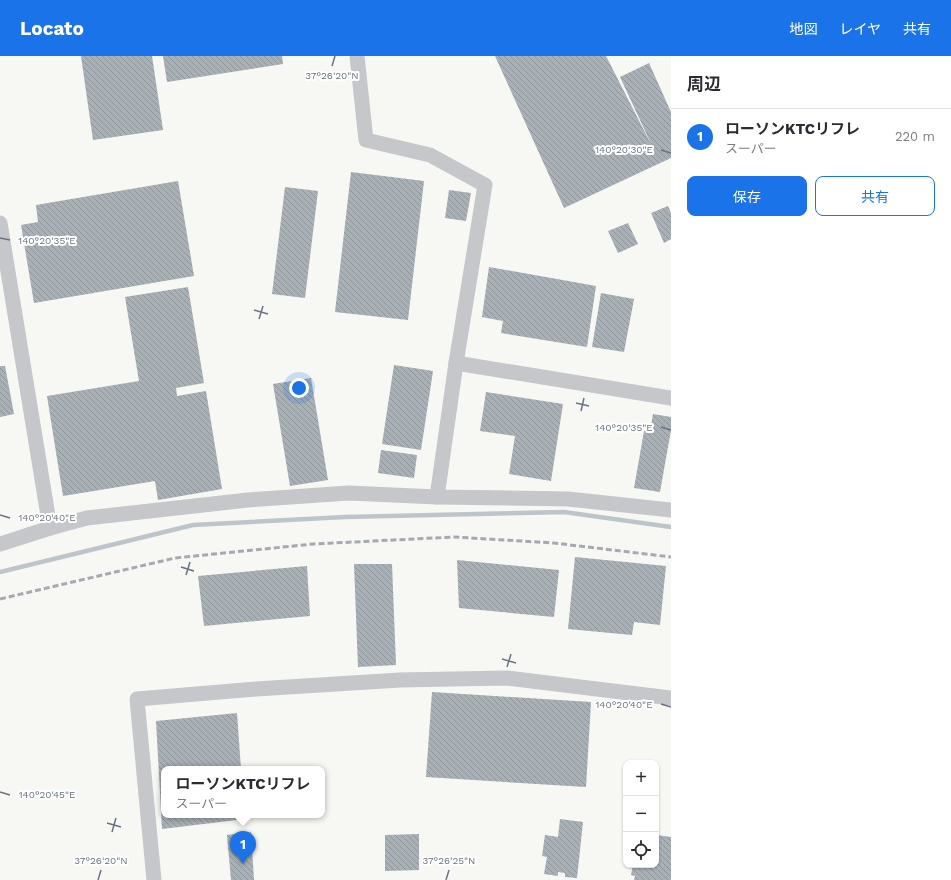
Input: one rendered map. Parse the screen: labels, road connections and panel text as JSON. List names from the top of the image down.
{
  "page": {
    "header": "Locato",
    "nav": ["地図", "レイヤ", "共有"],
    "heading": "周辺",
    "list": [
      {
        "mark": "1",
        "name": "ローソンKTCリフレ",
        "note": "スーパー",
        "value": "220 m"
      }
    ],
    "buttons": ["保存", "共有"],
    "map_buttons": ["+", "−"],
    "popup": ["ローソンKTCリフレ", "スーパー"],
    "pins": "1"
  },
  "coordinates": [
    "37°26'20\"N",
    "140°20'30\"E",
    "140°20'35\"E",
    "140°20'40\"E",
    "140°20'45\"E",
    "37°26'25\"N"
  ]
}
